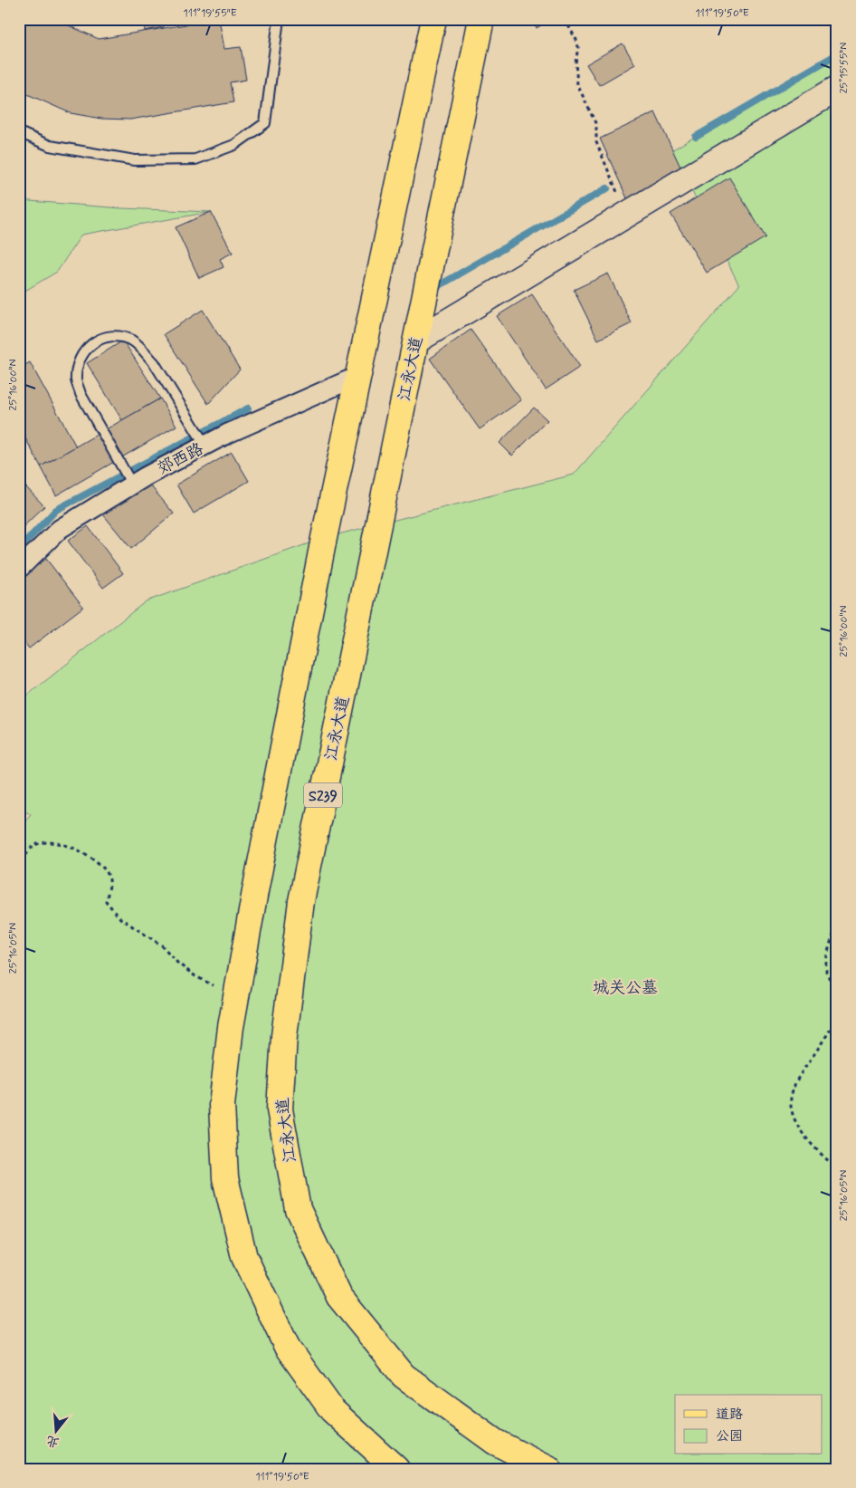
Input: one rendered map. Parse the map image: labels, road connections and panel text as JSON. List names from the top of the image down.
{
  "streets": {
    "main road": ["江永大道", "S239"],
    "street": ["郊西路"]
  },
  "parks": ["城关公墓"],
  "legend": ["道路", "公园"],
  "north": "bottom",
  "coordinates": [
    "111°19'55\"E",
    "111°19'50\"E",
    "25°15'55\"N",
    "25°16'00\"N",
    "25°16'05\"N"
  ]
}
